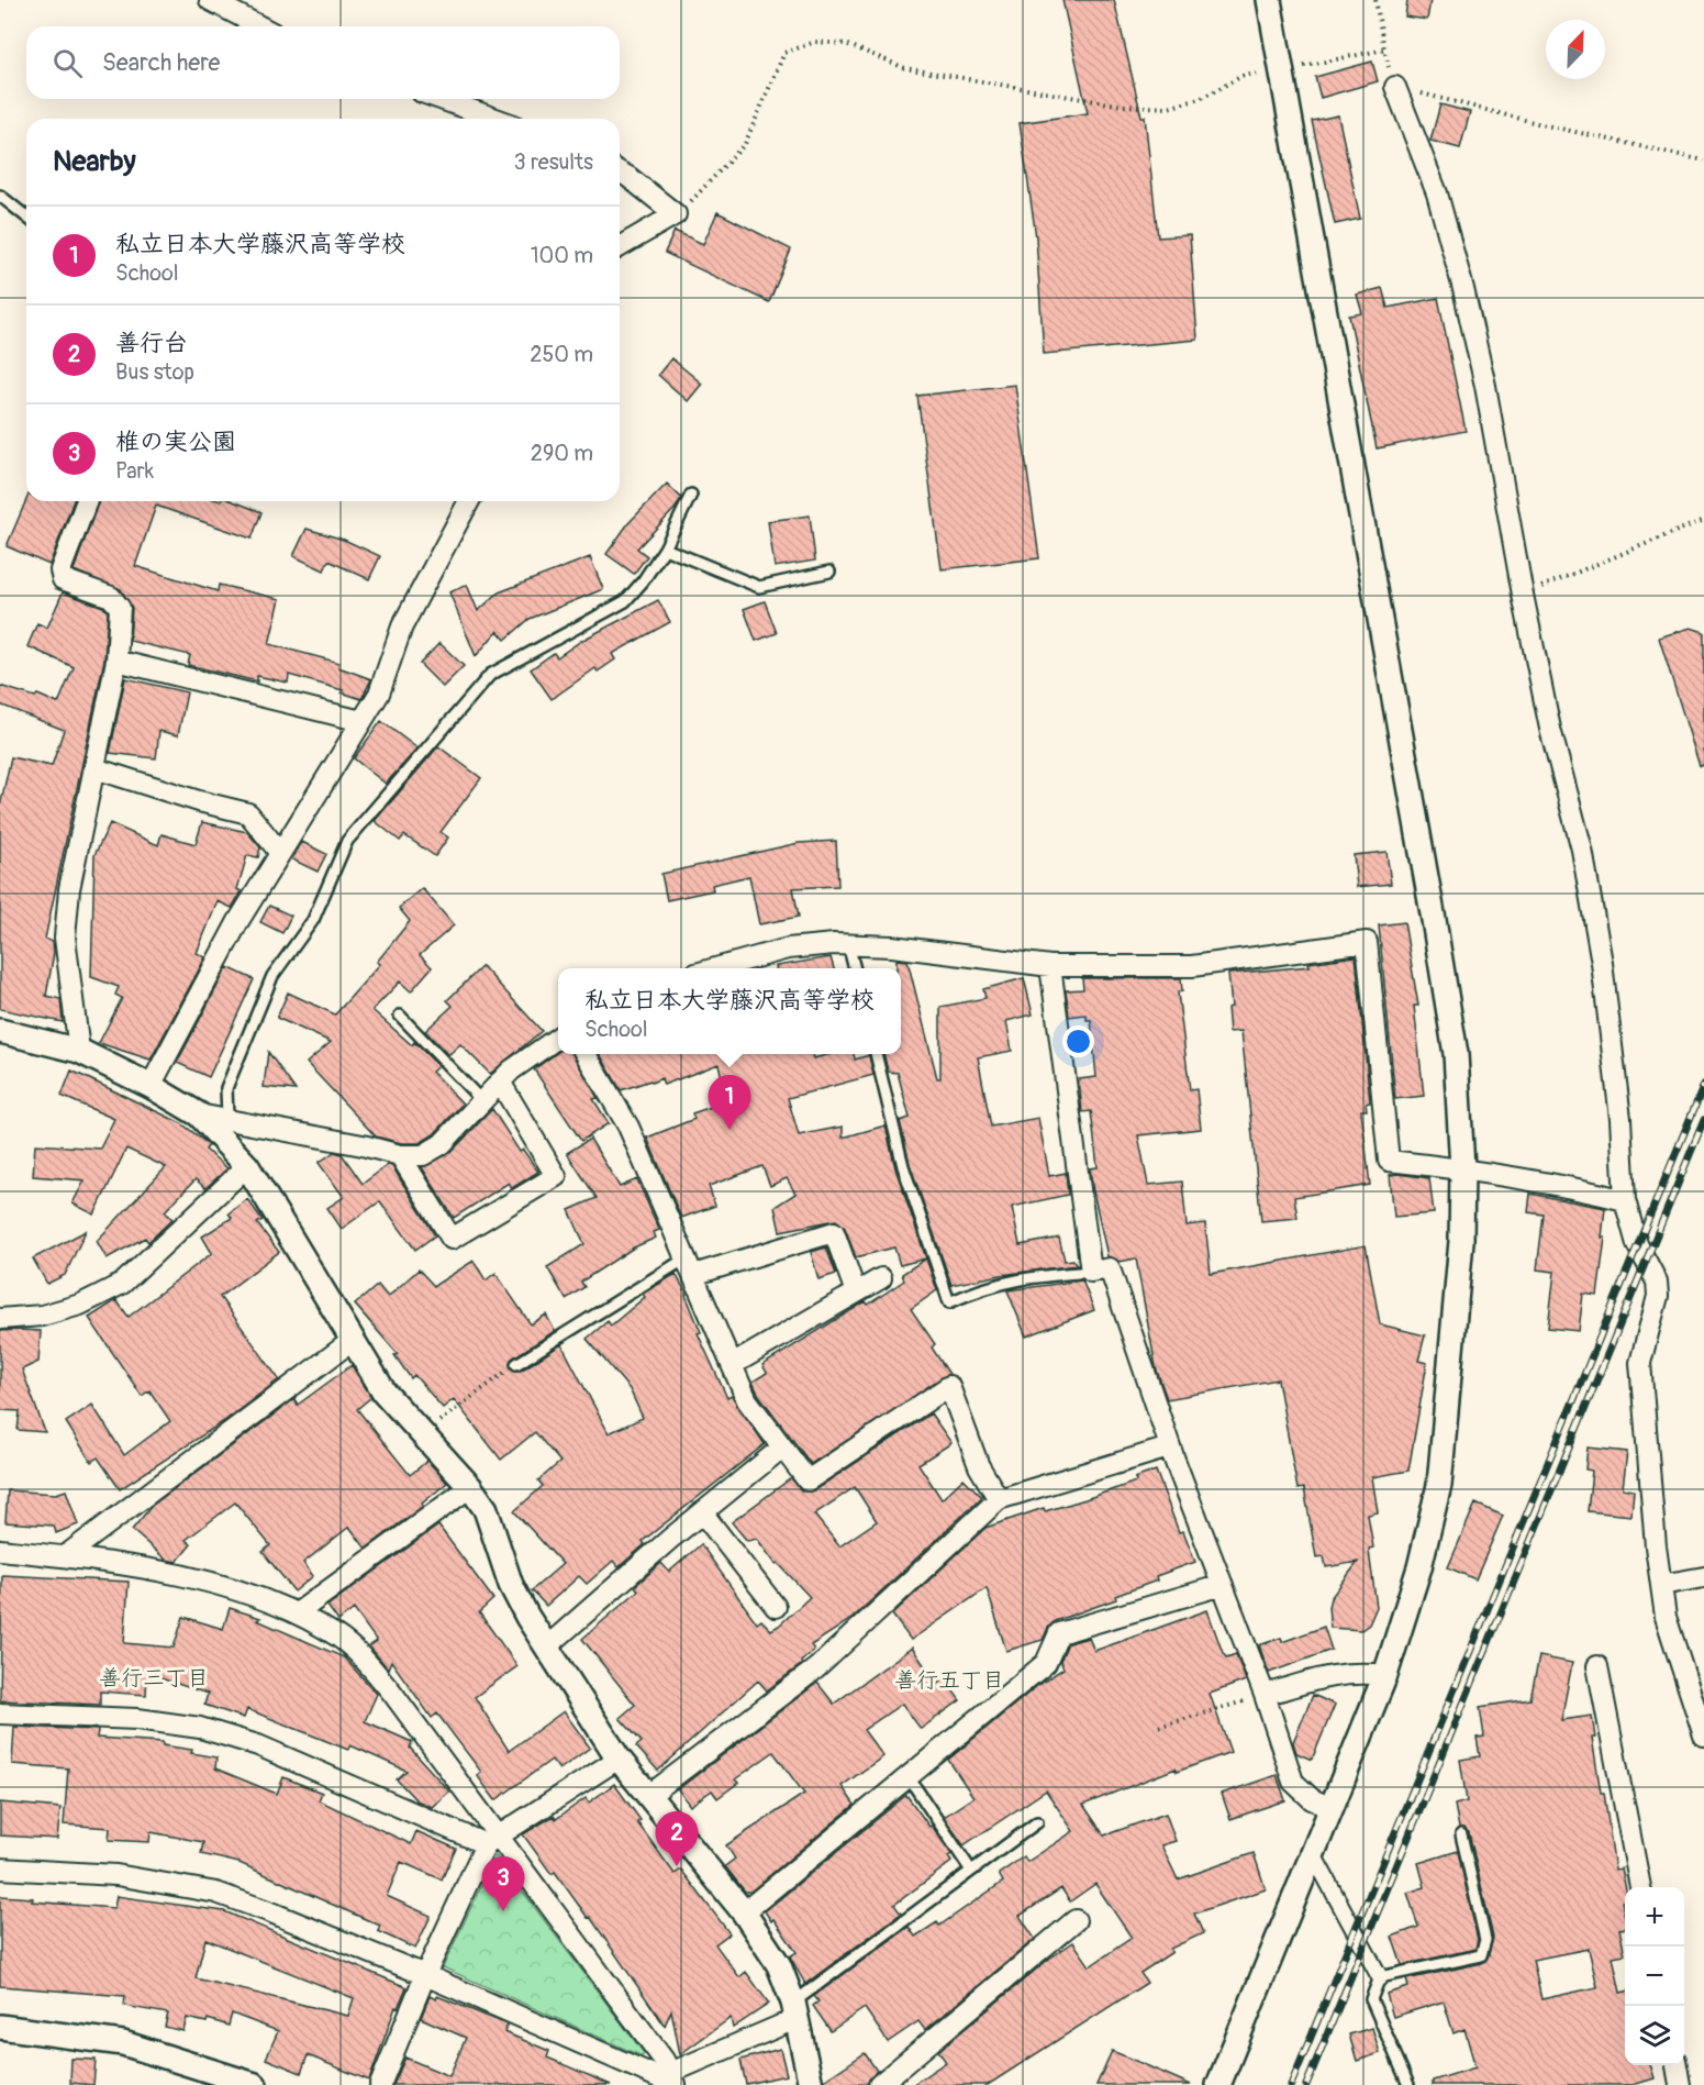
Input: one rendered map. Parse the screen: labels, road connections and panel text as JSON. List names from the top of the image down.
{
  "districts": ["善行三丁目", "善行五丁目"],
  "north": "top right",
  "page": {
    "search": "Search here",
    "heading": ["Nearby", "3 results"],
    "list": [
      {
        "mark": "1",
        "name": "私立日本大学藤沢高等学校",
        "note": "School",
        "value": "100 m"
      },
      {
        "mark": "2",
        "name": "善行台",
        "note": "Bus stop",
        "value": "250 m"
      },
      {
        "mark": "3",
        "name": "椎の実公園",
        "note": "Park",
        "value": "290 m"
      }
    ],
    "popup": ["私立日本大学藤沢高等学校", "School"],
    "pins": ["1", "2", "3"],
    "map_buttons": ["+", "−"]
  }
}
